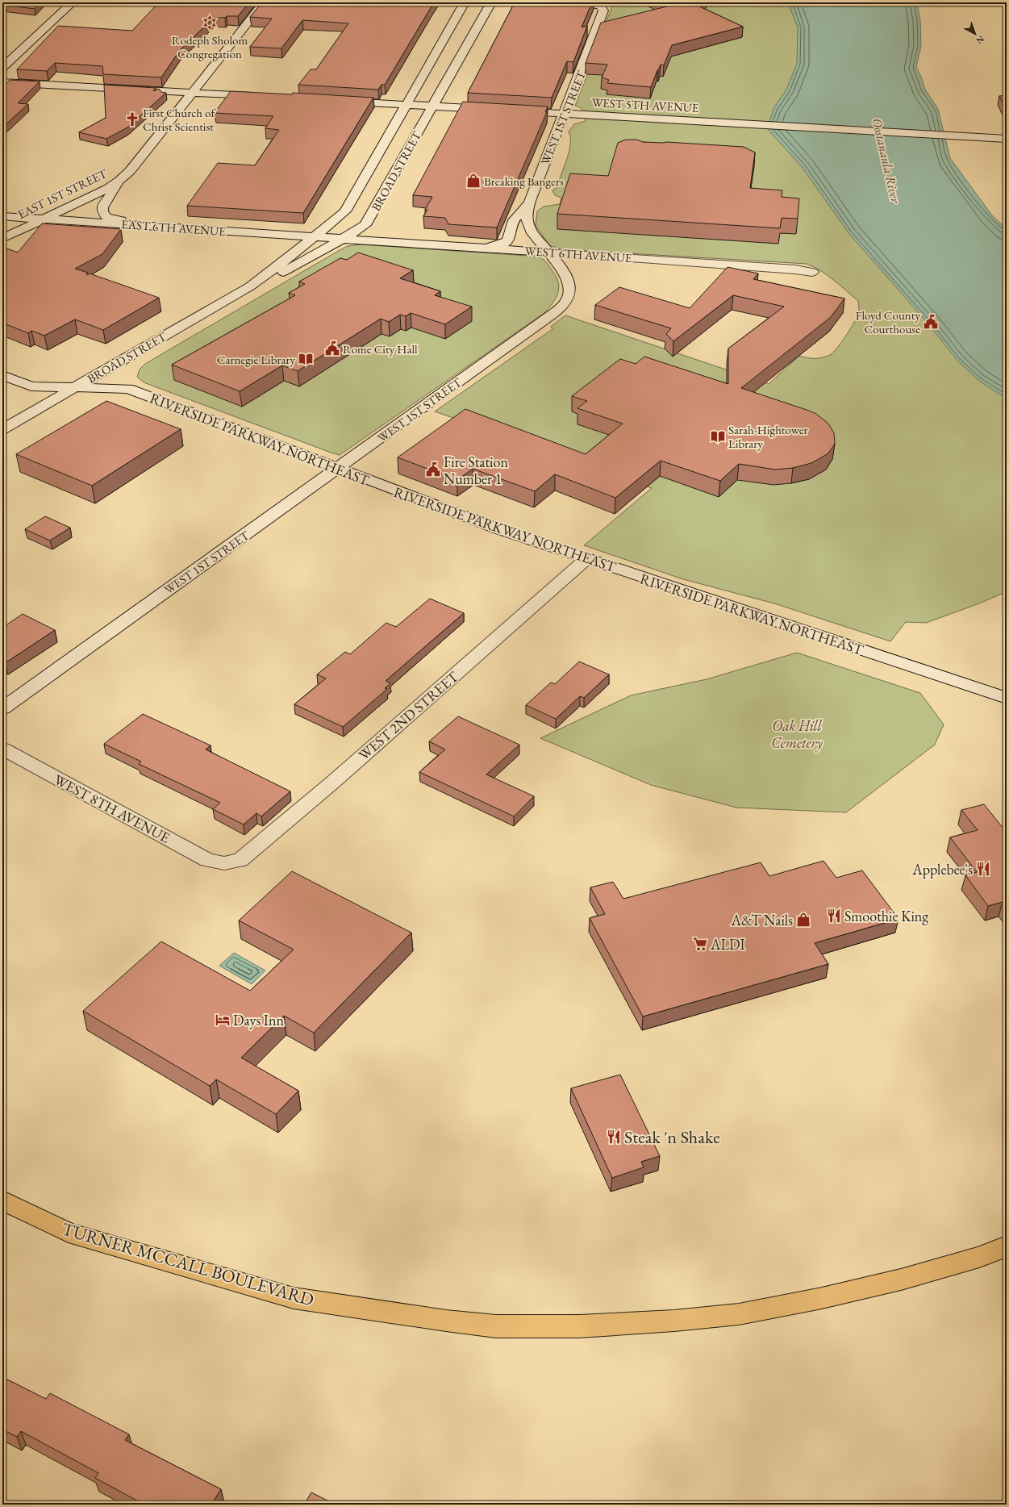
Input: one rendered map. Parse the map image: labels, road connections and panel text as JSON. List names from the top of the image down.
{
  "streets": {
    "main road": ["TURNER MCCALL BOULEVARD"],
    "street": [
      "WEST 5TH AVENUE",
      "WEST 1ST STREET",
      "BROAD STREET",
      "EAST 1ST STREET",
      "EAST 6TH AVENUE",
      "WEST 6TH AVENUE",
      "RIVERSIDE PARKWAY NORTHEAST",
      "WEST 2ND STREET",
      "WEST 8TH AVENUE"
    ]
  },
  "crossings": [
    ["WEST 5TH AVENUE", "WEST 1ST STREET"],
    ["WEST 1ST STREET", "WEST 6TH AVENUE"],
    ["WEST 1ST STREET", "RIVERSIDE PARKWAY NORTHEAST"],
    ["BROAD STREET", "EAST 6TH AVENUE"],
    ["BROAD STREET", "WEST 6TH AVENUE"],
    ["BROAD STREET", "RIVERSIDE PARKWAY NORTHEAST"],
    ["EAST 1ST STREET", "EAST 6TH AVENUE"],
    ["EAST 6TH AVENUE", "WEST 6TH AVENUE"],
    ["RIVERSIDE PARKWAY NORTHEAST", "WEST 2ND STREET"],
    ["WEST 2ND STREET", "WEST 8TH AVENUE"]
  ],
  "water": ["Oostanaula River"],
  "parks": ["Oak Hill Cemetery"],
  "places": {
    "synagogue": ["Rodeph Sholom Congregation"],
    "church": ["First Church of Christ Scientist"],
    "shop": ["Breaking Bangers", "A&T Nails"],
    "public building": ["Floyd County Courthouse", "Rome City Hall", "Fire Station Number 1"],
    "library": ["Carnegie Library", "Sarah-Hightower Library"],
    "restaurant": ["Applebee's", "Smoothie King", "Steak 'n Shake"],
    "supermarket": ["ALDI"],
    "hotel": ["Days Inn"]
  },
  "north": "bottom right"
}
